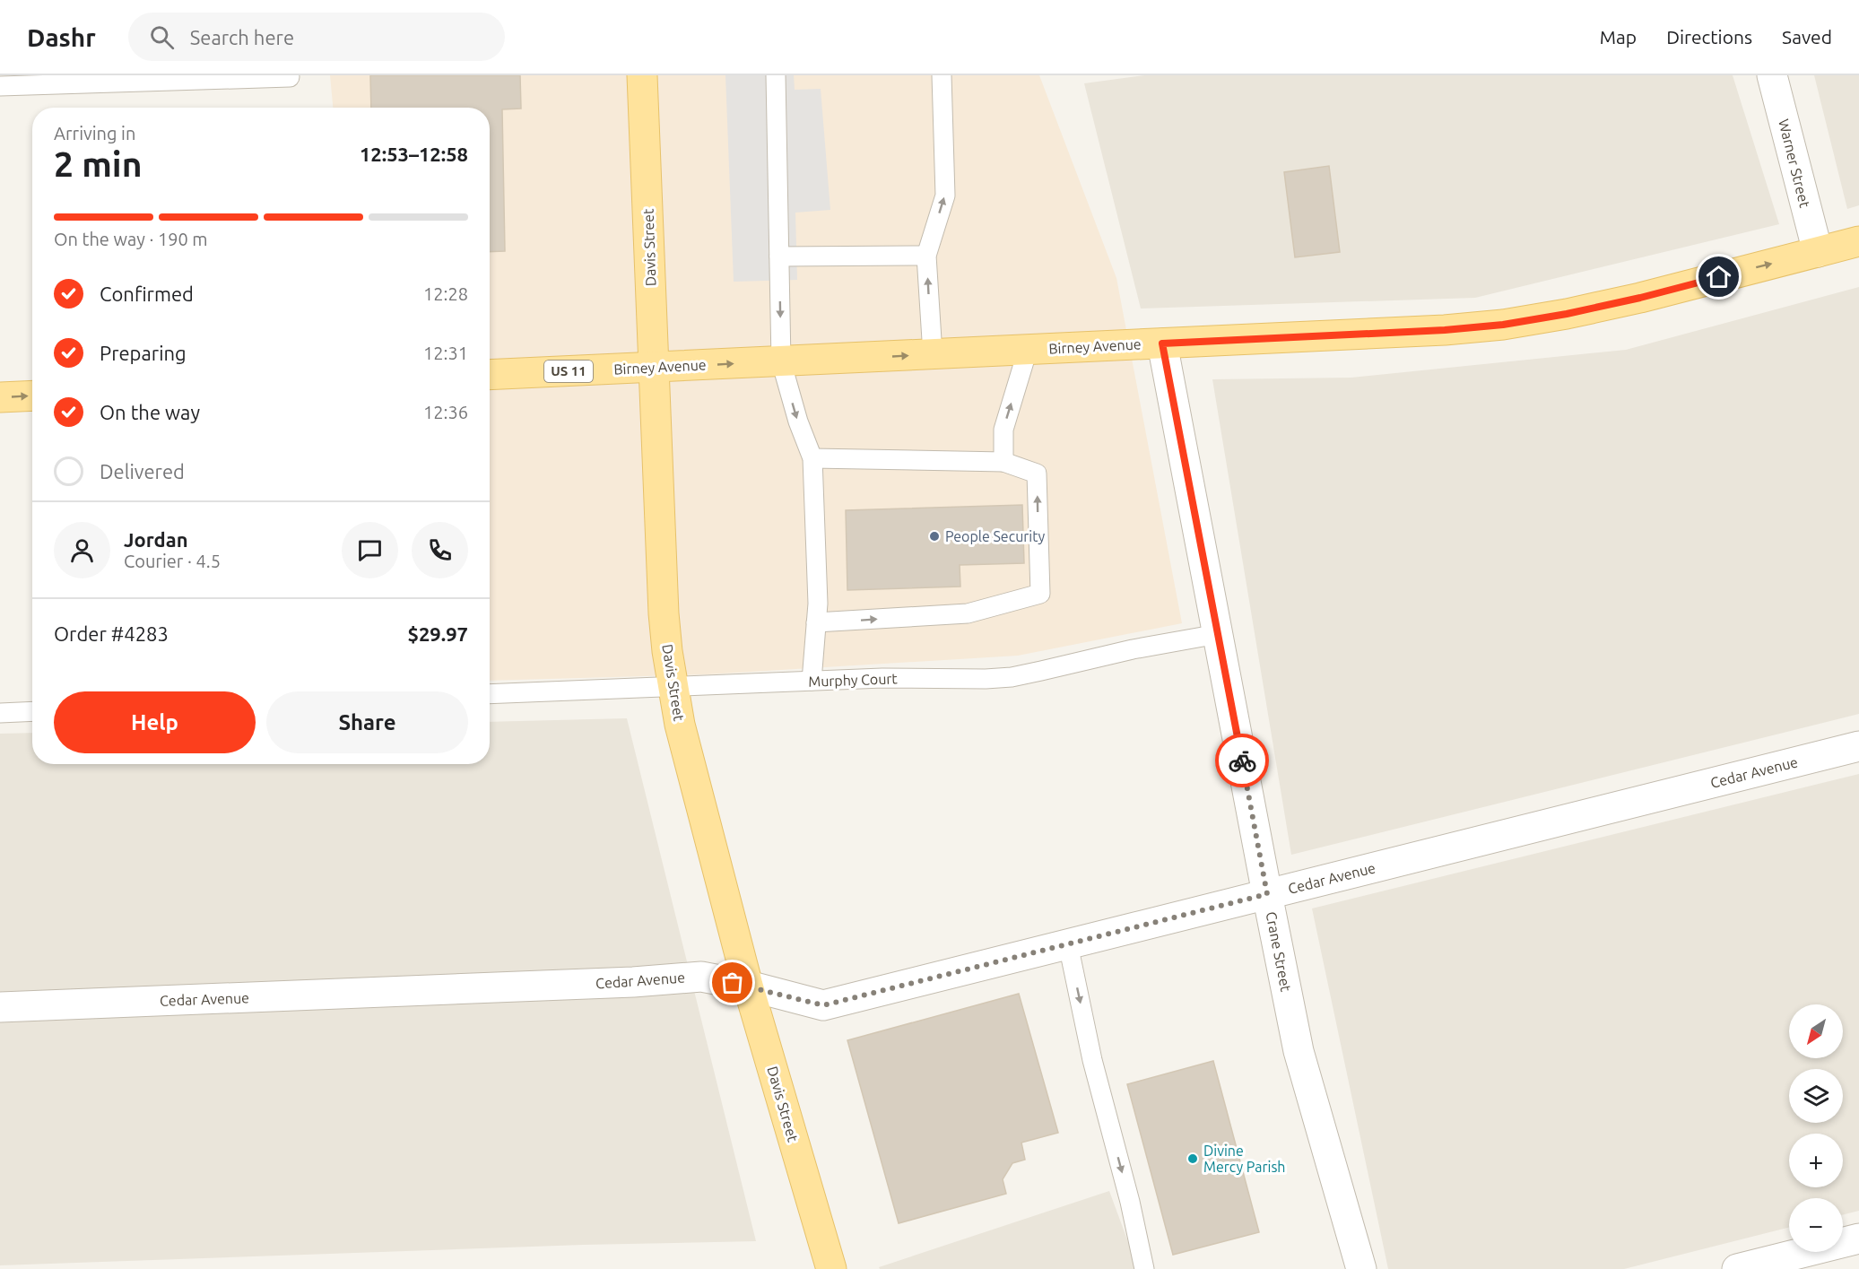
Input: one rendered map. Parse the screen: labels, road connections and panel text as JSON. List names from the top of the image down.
{
  "streets": {
    "main road": ["Davis Street", "Birney Avenue", "US 11"],
    "street": ["Warner Street", "Cedar Avenue", "Crane Street"],
    "lane": ["Murphy Court"]
  },
  "crossings": [
    ["Warner Street", "Birney Avenue"],
    ["Davis Street", "Birney Avenue"],
    ["Davis Street", "Murphy Court"],
    ["Davis Street", "Cedar Avenue"],
    ["Birney Avenue", "Crane Street"],
    ["Murphy Court", "Crane Street"],
    ["Cedar Avenue", "Crane Street"]
  ],
  "one_way": ["Birney Avenue"],
  "places": ["People Security", "Divine Mercy Parish"],
  "north": "bottom left",
  "page": {
    "header": "Dashr",
    "search": "Search here",
    "nav": ["Map", "Directions", "Saved"],
    "heading": ["2 min", "Arriving in", "12:53–12:58"],
    "panel": [
      "Jordan",
      "Courier · 4.5",
      "Order #4283",
      "$29.97"
    ],
    "bar": "On the way · 190 m",
    "list": [
      ["Confirmed", "12:28"],
      ["Preparing", "12:31"],
      ["On the way", "12:36"],
      "Delivered"
    ],
    "buttons": ["Help", "Share"],
    "map_buttons": ["+", "−"]
  }
}
